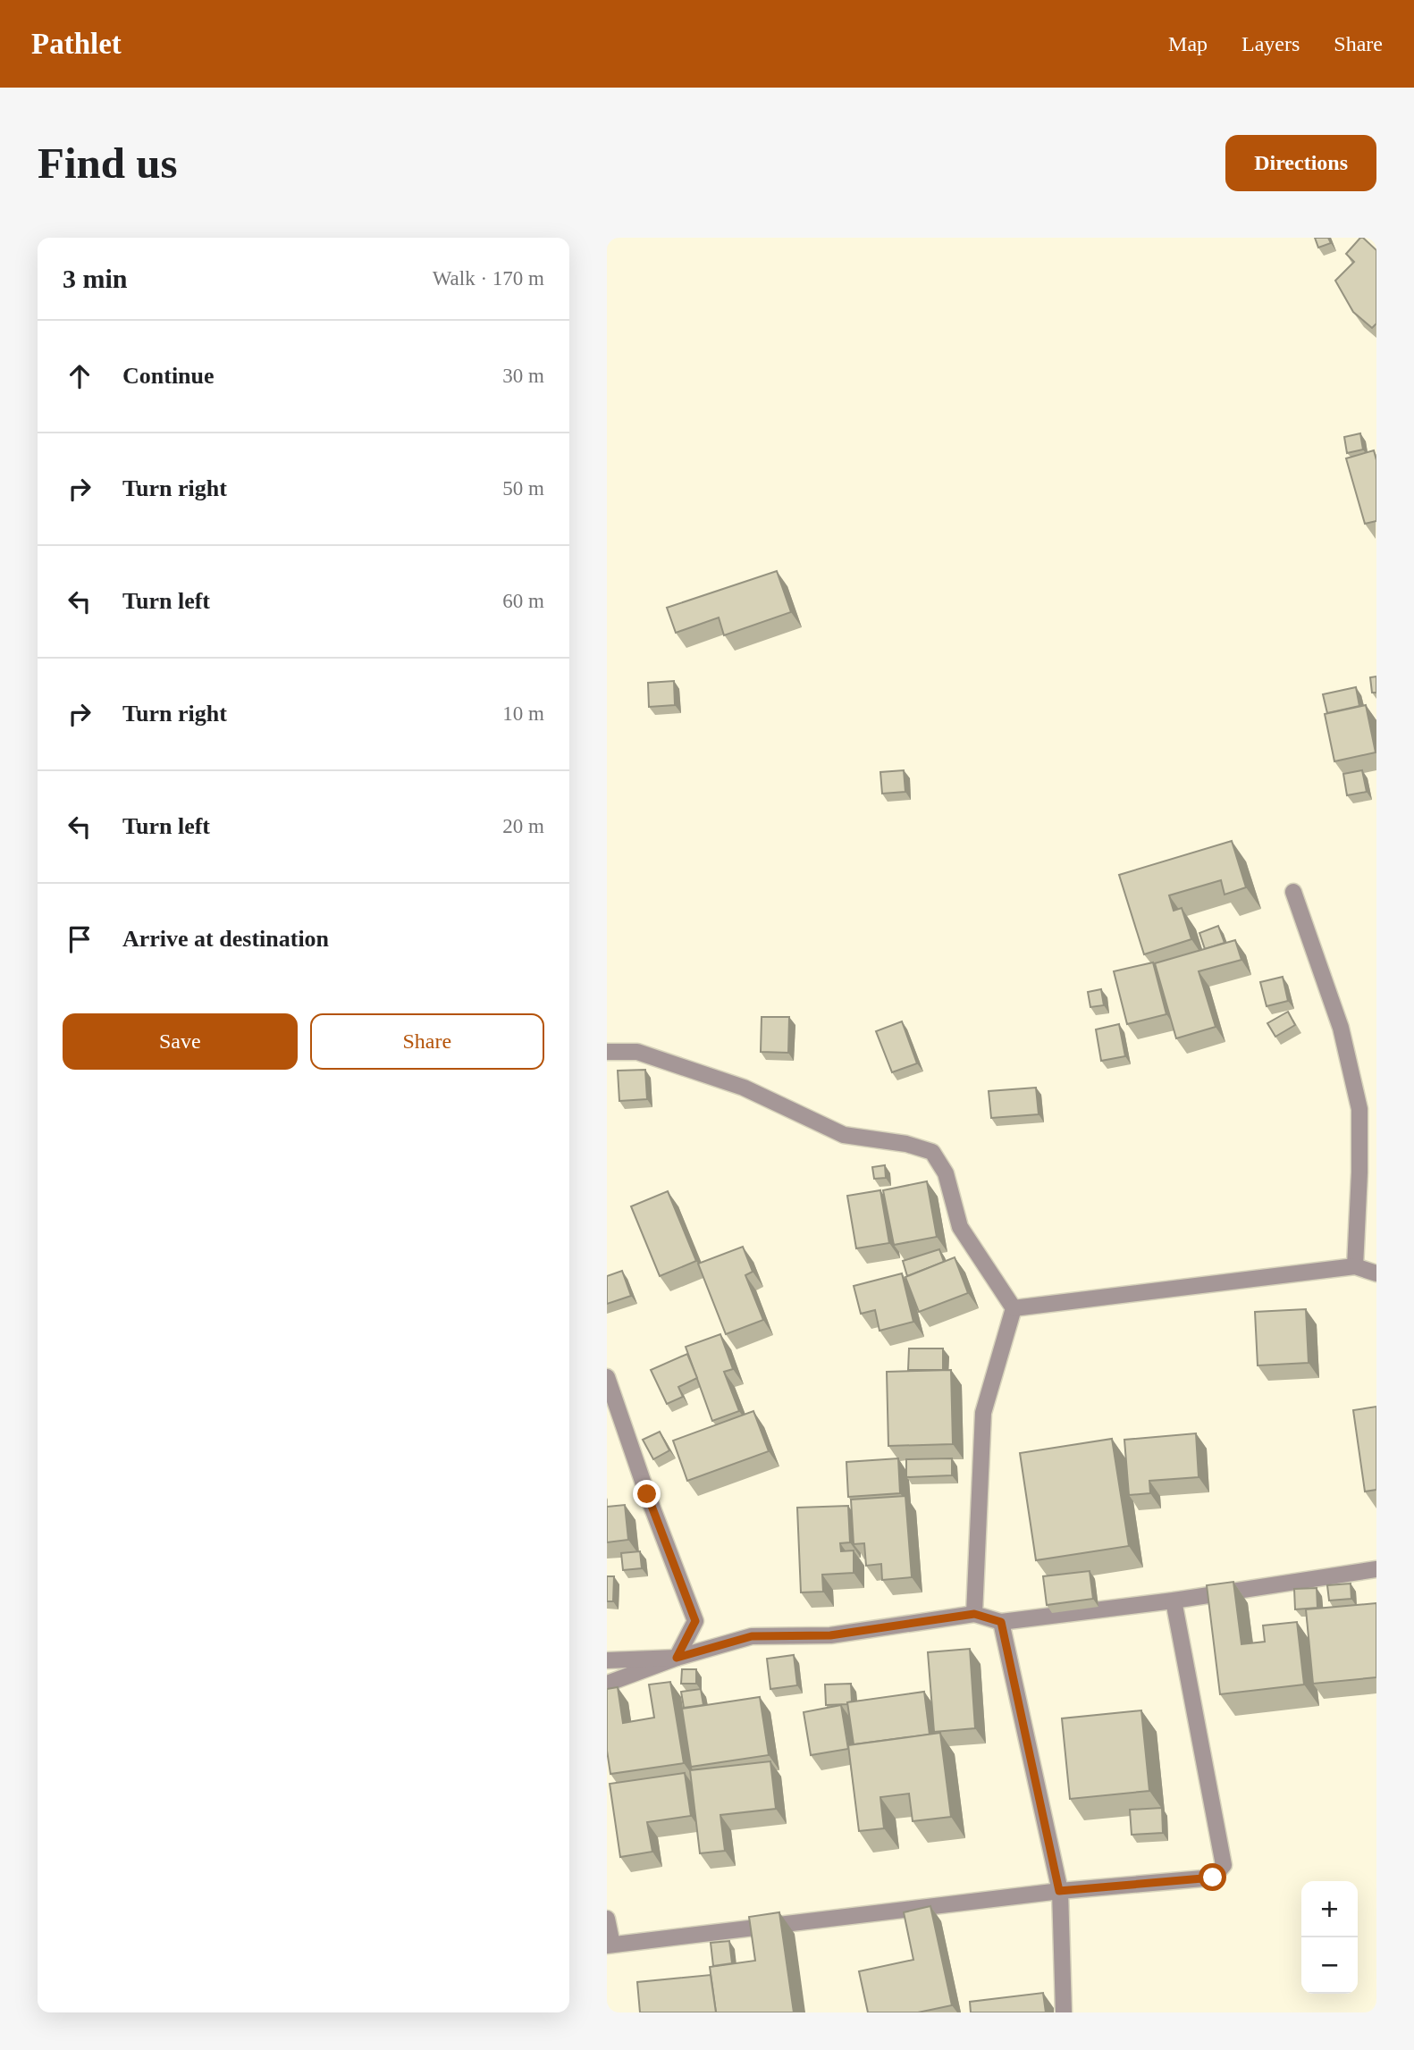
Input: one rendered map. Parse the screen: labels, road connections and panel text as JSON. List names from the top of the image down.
{
  "page": {
    "header": "Pathlet",
    "nav": ["Map", "Layers", "Share"],
    "buttons": [
      "Directions",
      ["Save", "Share"]
    ],
    "title": "Find us",
    "heading": ["3 min", "Walk · 170 m"],
    "list": [
      ["Continue", "30 m"],
      ["Turn right", "50 m"],
      ["Turn left", "60 m"],
      ["Turn right", "10 m"],
      ["Turn left", "20 m"],
      "Arrive at destination"
    ],
    "map_buttons": ["+", "−"]
  }
}
